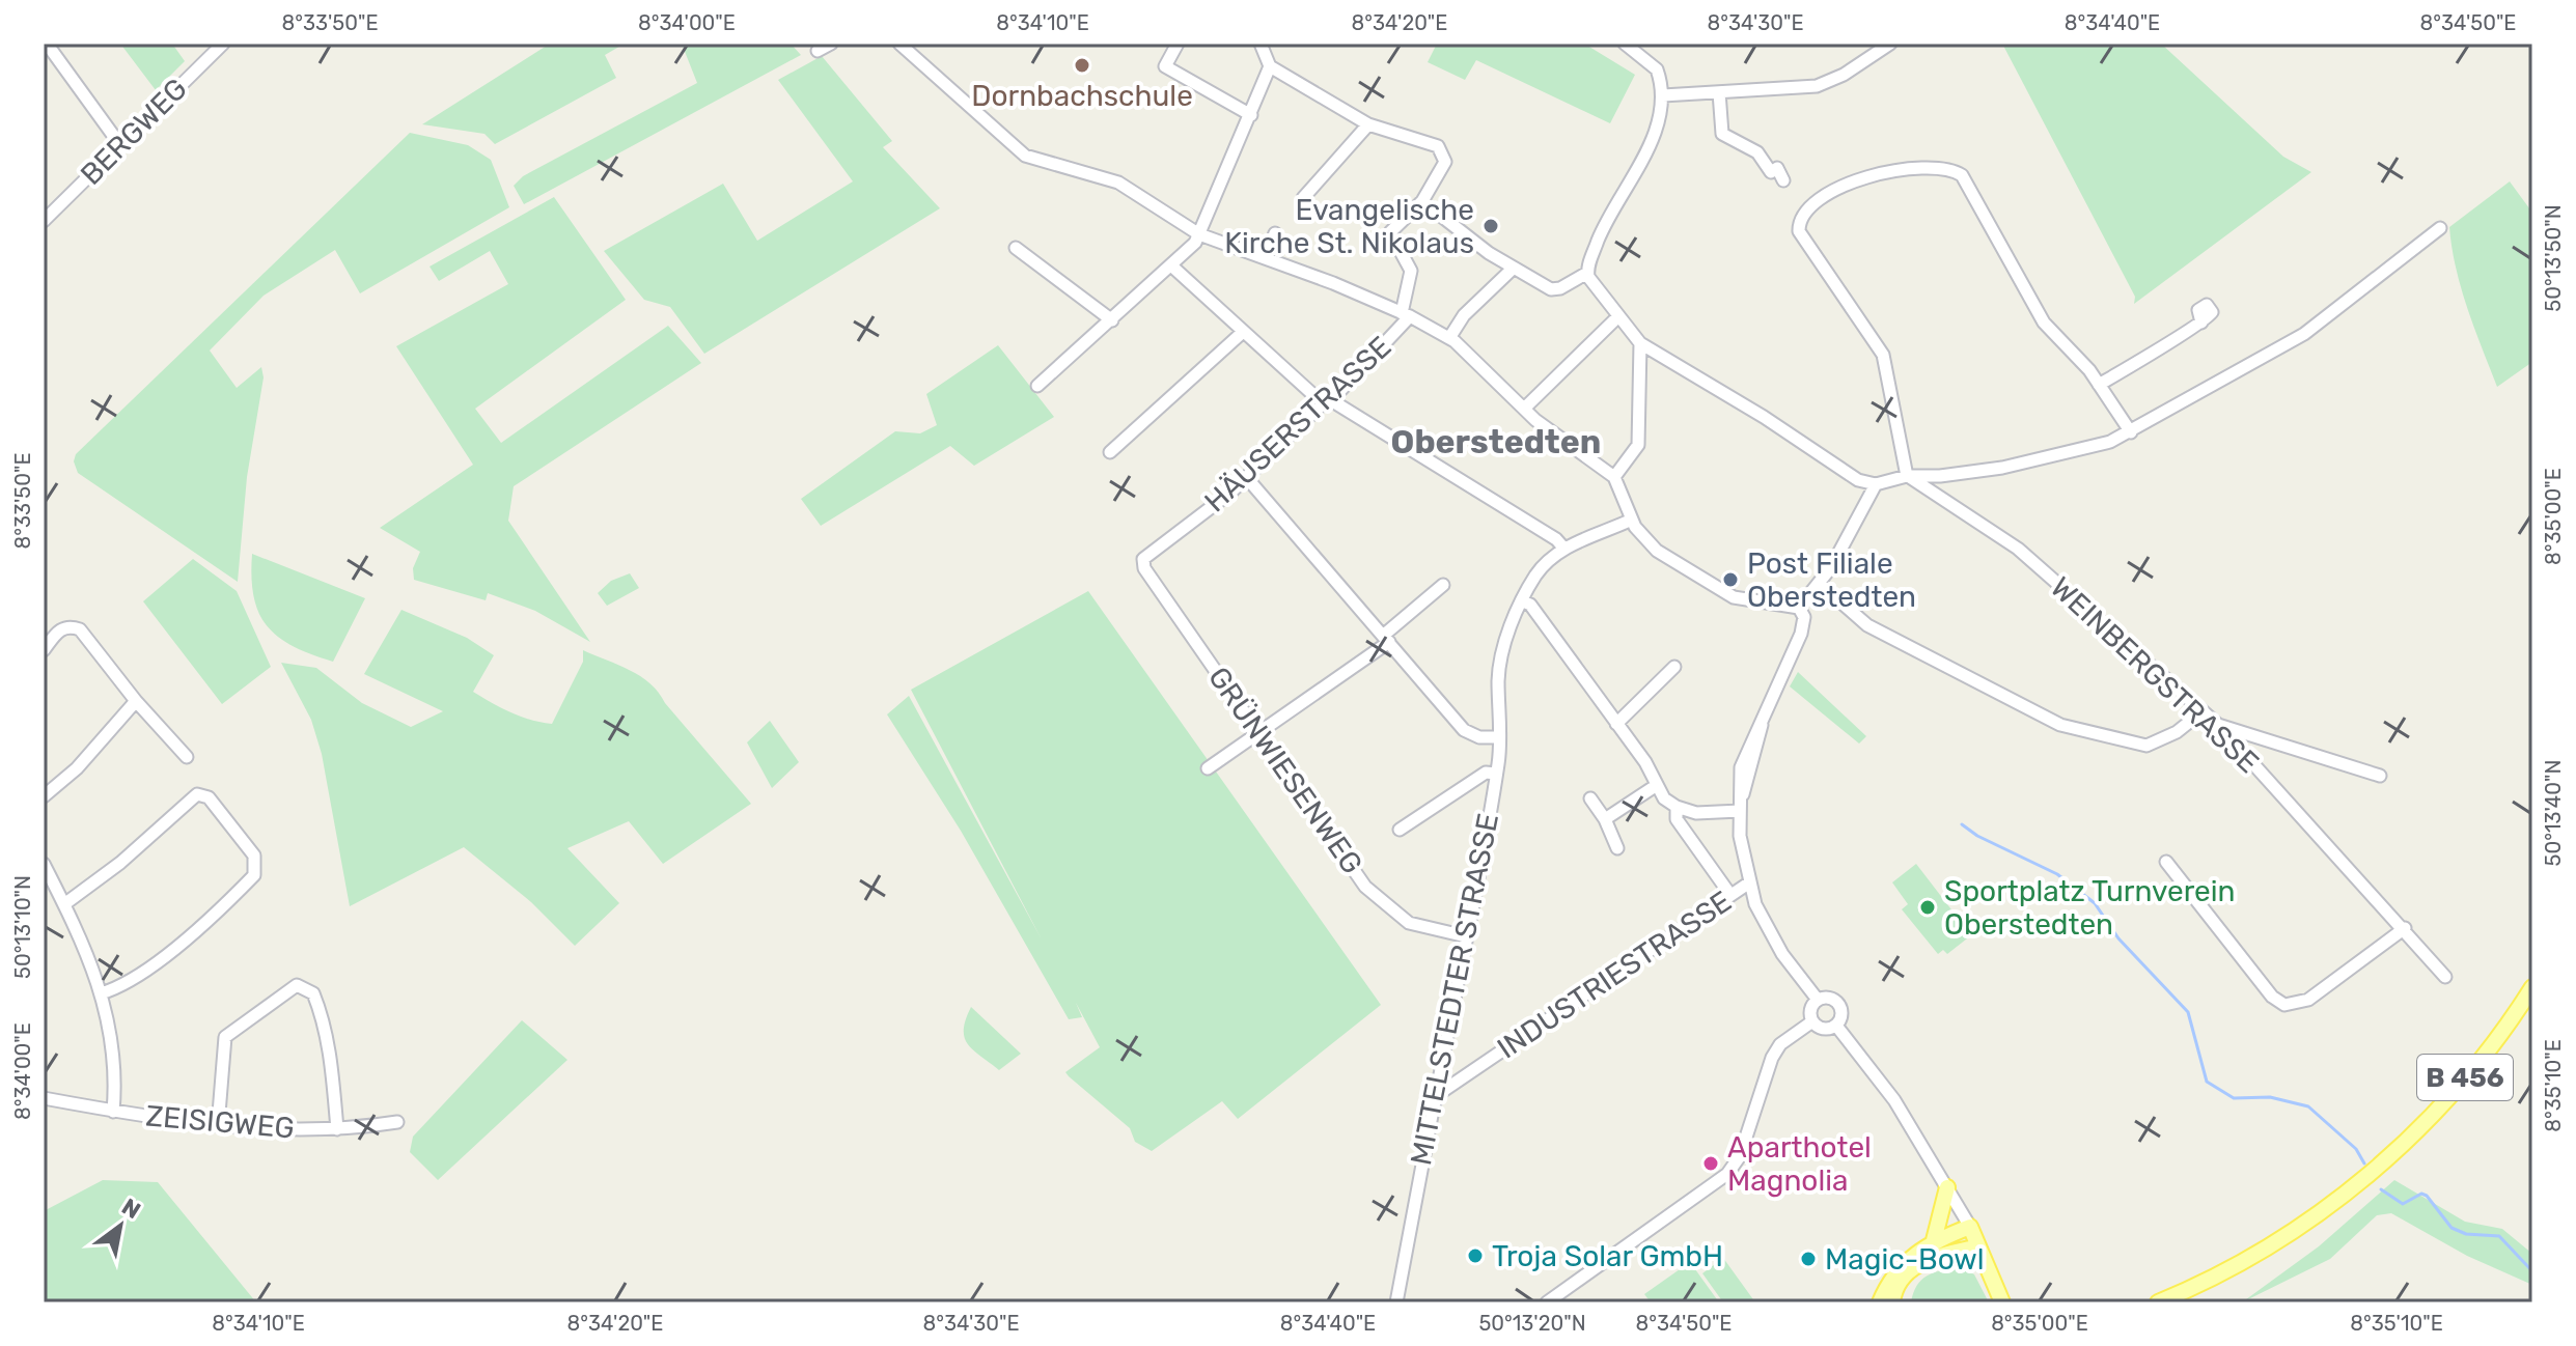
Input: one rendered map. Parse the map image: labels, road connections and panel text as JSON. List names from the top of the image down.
{
  "streets": {
    "main road": ["B 456"],
    "street": [
      "BERGWEG",
      "HÄUSERSTRASSE",
      "WEINBERGSTRASSE",
      "GRÜNWIESENWEG",
      "INDUSTRIESTRASSE",
      "MITTELSTEDTER STRASSE",
      "ZEISIGWEG"
    ]
  },
  "crossings": [
    ["HÄUSERSTRASSE", "GRÜNWIESENWEG"],
    ["GRÜNWIESENWEG", "MITTELSTEDTER STRASSE"],
    ["INDUSTRIESTRASSE", "MITTELSTEDTER STRASSE"]
  ],
  "districts": ["Oberstedten"],
  "places": [
    "Dornbachschule",
    "Evangelische Kirche St. Nikolaus",
    "Post Filiale Oberstedten",
    "Sportplatz Turnverein Oberstedten",
    "Aparthotel Magnolia",
    "Troja Solar GmbH",
    "Magic-Bowl"
  ],
  "north": "top right",
  "coordinates": [
    "8°33'50\"E",
    "8°34'00\"E",
    "8°34'10\"E",
    "8°34'20\"E",
    "8°34'30\"E",
    "8°34'40\"E",
    "8°34'50\"E",
    "50°13'50\"N",
    "8°35'00\"E",
    "50°13'40\"N",
    "50°13'10\"N",
    "8°35'10\"E",
    "50°13'20\"N"
  ]
}
